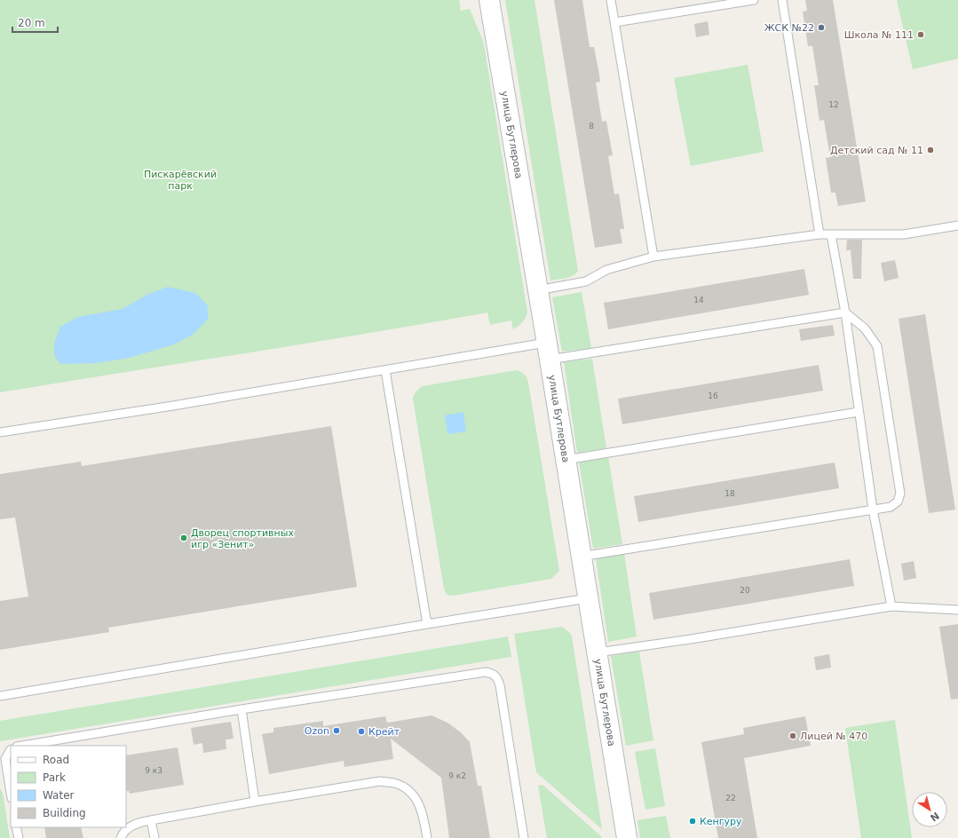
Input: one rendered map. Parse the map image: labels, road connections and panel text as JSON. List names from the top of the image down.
{
  "streets": {
    "street": ["улица Бутлерова"]
  },
  "parks": ["Пискарёвский парк"],
  "places": [
    "ЖСК №22",
    "Школа № 111",
    "Детский сад № 11",
    "Дворец спортивных игр «Зенит»",
    "Ozon",
    "Крейт",
    "Лицей № 470",
    "Кенгуру"
  ],
  "house_numbers": [
    "12",
    "8",
    "14",
    "16",
    "18",
    "20",
    "9 к3",
    "9 к2",
    "22"
  ],
  "legend": [
    "Road",
    "Park",
    "Water",
    "Building"
  ],
  "scale_bar": "20 m",
  "north": "bottom right"
}
